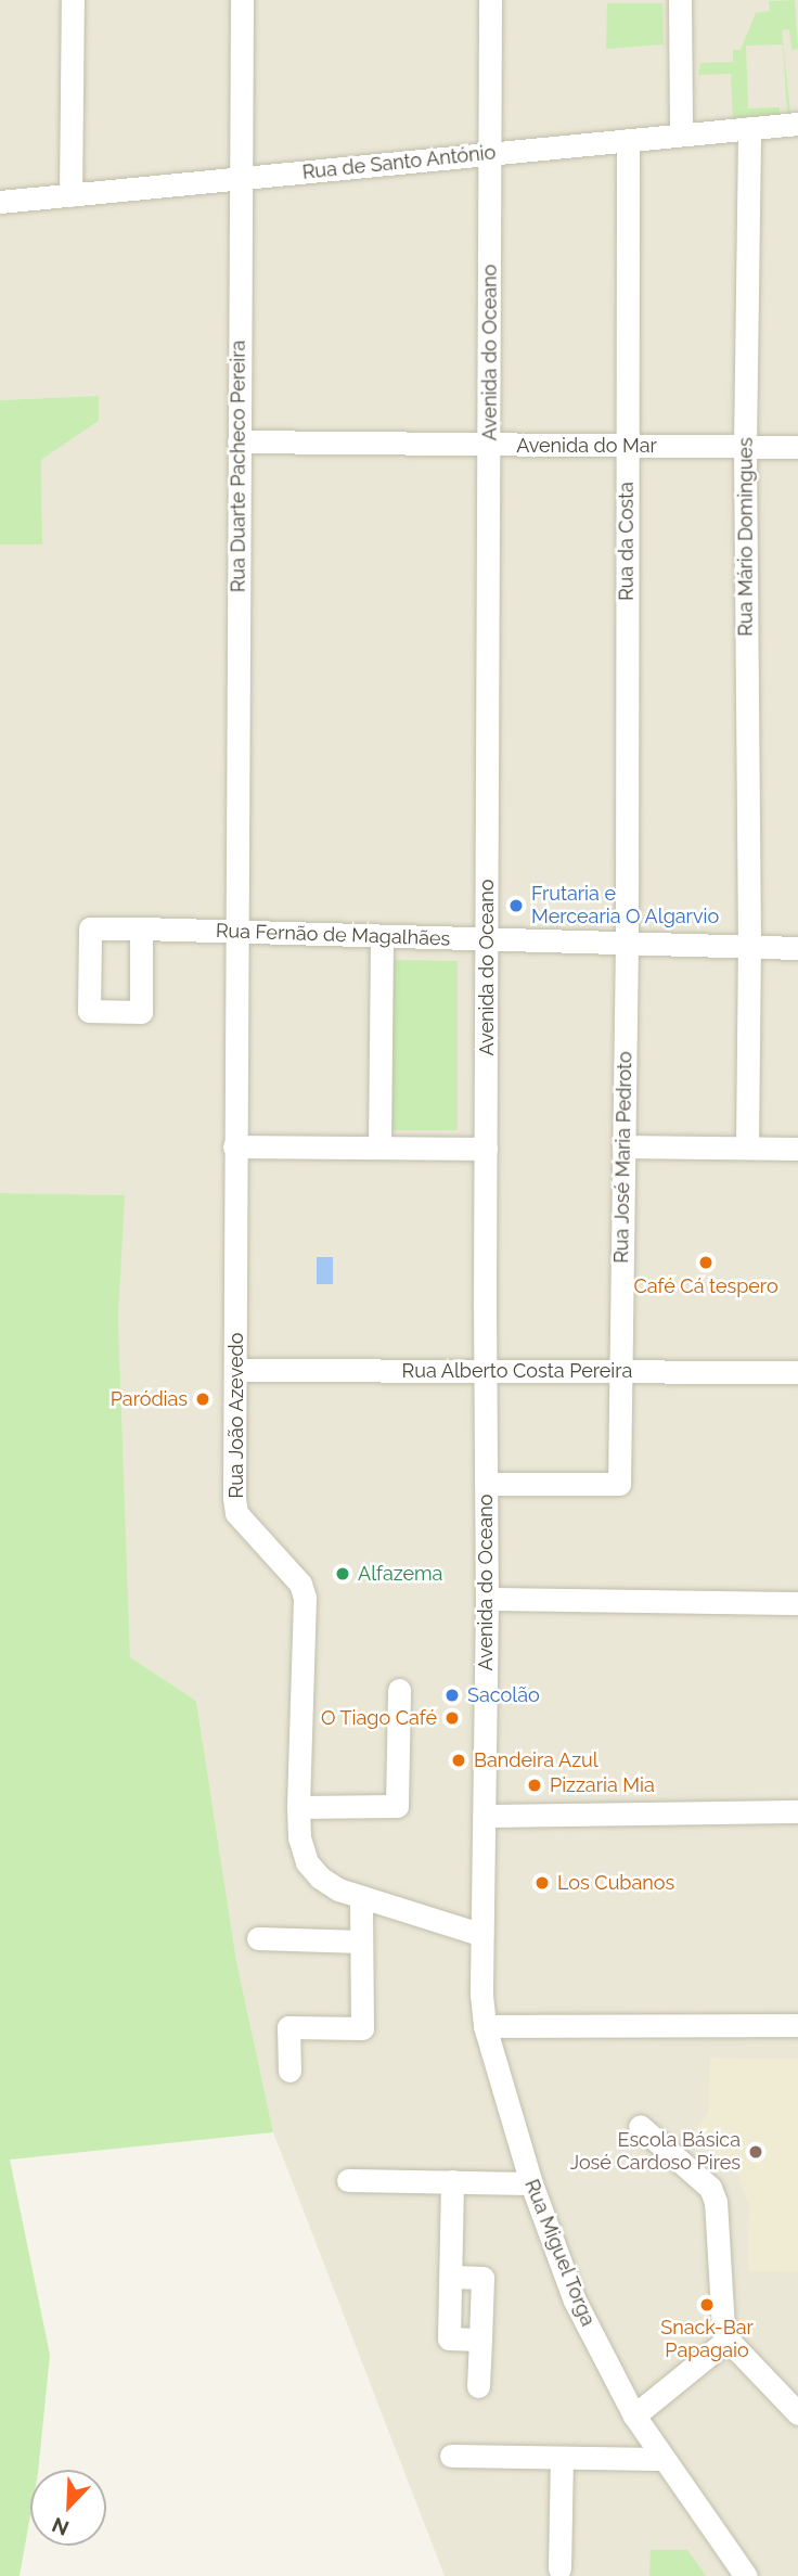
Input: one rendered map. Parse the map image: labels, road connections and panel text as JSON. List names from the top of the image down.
{
  "streets": {
    "street": [
      "Rua de Santo António",
      "Avenida do Oceano",
      "Avenida do Mar",
      "Rua Duarte Pacheco Pereira",
      "Rua Mário Domingues",
      "Rua da Costa",
      "Rua Fernão de Magalhães",
      "Rua José Maria Pedroto",
      "Rua Alberto Costa Pereira",
      "Rua João Azevedo",
      "Rua Miguel Torga"
    ]
  },
  "crossings": [
    ["Rua de Santo António", "Avenida do Oceano"],
    ["Rua de Santo António", "Rua Duarte Pacheco Pereira"],
    ["Rua de Santo António", "Rua Mário Domingues"],
    ["Rua de Santo António", "Rua da Costa"],
    ["Avenida do Oceano", "Avenida do Mar"],
    ["Avenida do Oceano", "Rua Fernão de Magalhães"],
    ["Avenida do Oceano", "Rua José Maria Pedroto"],
    ["Avenida do Oceano", "Rua Alberto Costa Pereira"],
    ["Avenida do Oceano", "Rua João Azevedo"],
    ["Avenida do Oceano", "Rua Miguel Torga"],
    ["Avenida do Mar", "Rua Duarte Pacheco Pereira"],
    ["Avenida do Mar", "Rua Mário Domingues"],
    ["Avenida do Mar", "Rua da Costa"],
    ["Rua Duarte Pacheco Pereira", "Rua Fernão de Magalhães"],
    ["Rua Duarte Pacheco Pereira", "Rua João Azevedo"],
    ["Rua Mário Domingues", "Rua Fernão de Magalhães"],
    ["Rua da Costa", "Rua Fernão de Magalhães"],
    ["Rua da Costa", "Rua José Maria Pedroto"],
    ["Rua Fernão de Magalhães", "Rua José Maria Pedroto"],
    ["Rua Fernão de Magalhães", "Rua João Azevedo"],
    ["Rua José Maria Pedroto", "Rua Alberto Costa Pereira"],
    ["Rua Alberto Costa Pereira", "Rua João Azevedo"],
    ["Rua João Azevedo", "Rua Miguel Torga"]
  ],
  "places": [
    "Frutaria e Mercearia O Algarvio",
    "Café Cá tespero",
    "Paródias",
    "Alfazema",
    "Sacolão",
    "O Tiago Café",
    "Bandeira Azul",
    "Pizzaria Mia",
    "Los Cubanos",
    "Escola Básica José Cardoso Pires",
    "Snack-Bar Papagaio"
  ],
  "north": "bottom left"
}
